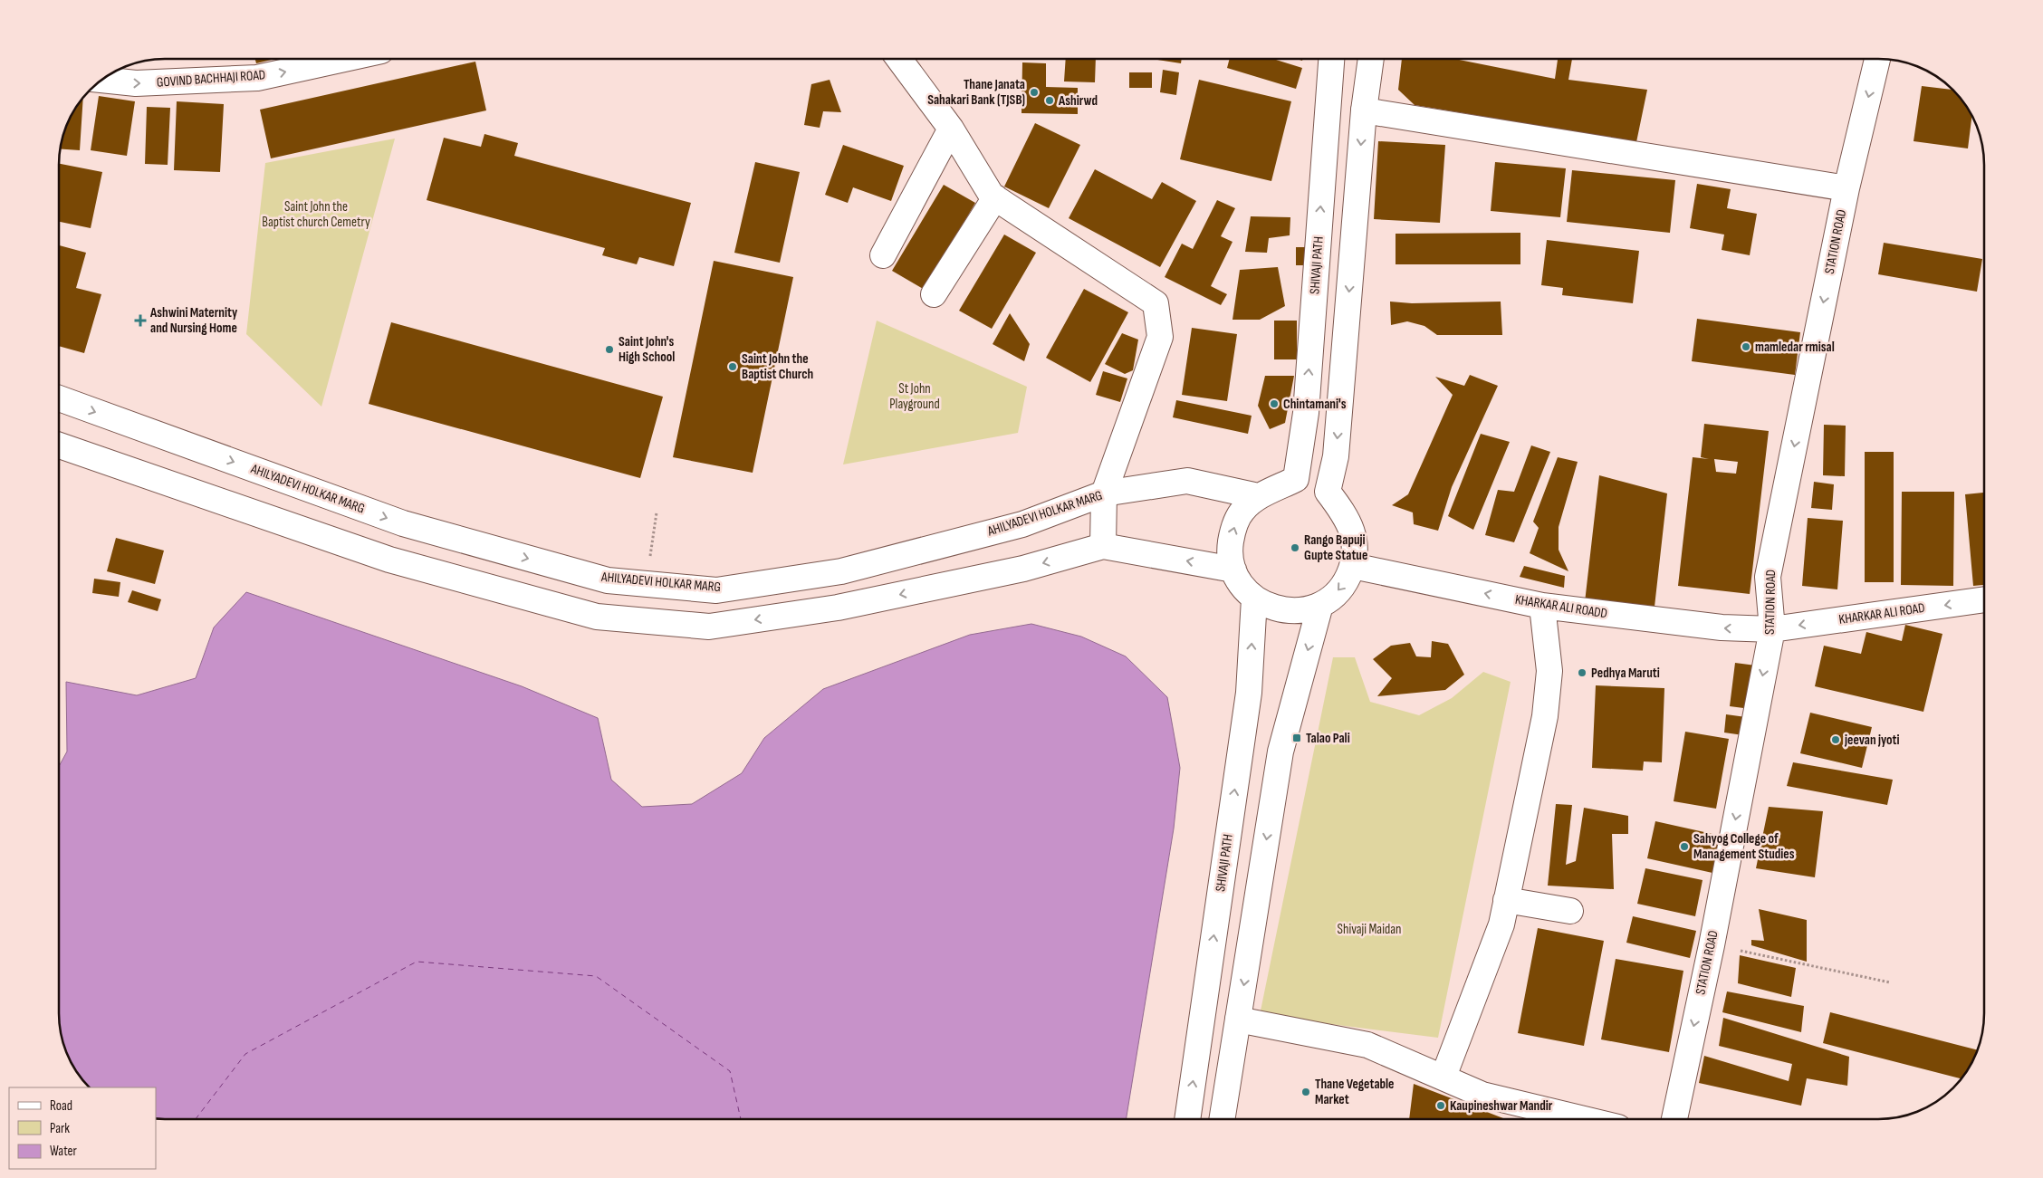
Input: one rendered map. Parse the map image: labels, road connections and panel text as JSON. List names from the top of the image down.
{
  "streets": {
    "main road": [
      "GOVIND BACHHAJI ROAD",
      "STATION ROAD",
      "SHIVAJI PATH",
      "AHILYADEVI HOLKAR MARG",
      "KHARKAR ALI ROADD",
      "KHARKAR ALI ROAD"
    ]
  },
  "crossings": [
    ["STATION ROAD", "KHARKAR ALI ROADD"],
    ["STATION ROAD", "KHARKAR ALI ROAD"],
    ["SHIVAJI PATH", "AHILYADEVI HOLKAR MARG"],
    ["KHARKAR ALI ROADD", "KHARKAR ALI ROAD"]
  ],
  "one_way": ["GOVIND BACHHAJI ROAD", "KHARKAR ALI ROADD", "KHARKAR ALI ROAD"],
  "parks": ["Saint John the Baptist church Cemetry", "St John Playground", "Shivaji Maidan"],
  "places": {
    "other": [
      "Thane Janata Sahakari Bank (TJSB)",
      "Ashirwd",
      "mamledar rmisal",
      "Saint John's High School",
      "Saint John the Baptist Church",
      "Chintamani's",
      "Rango Bapuji Gupte Statue",
      "Pedhya Maruti",
      "jeevan jyoti",
      "Sahyog College of Management Studies",
      "Thane Vegetable Market",
      "Kaupineshwar Mandir"
    ],
    "health": ["Ashwini Maternity and Nursing Home"],
    "transit": ["Talao Pali"]
  },
  "legend": ["Road", "Park", "Water"]
}
